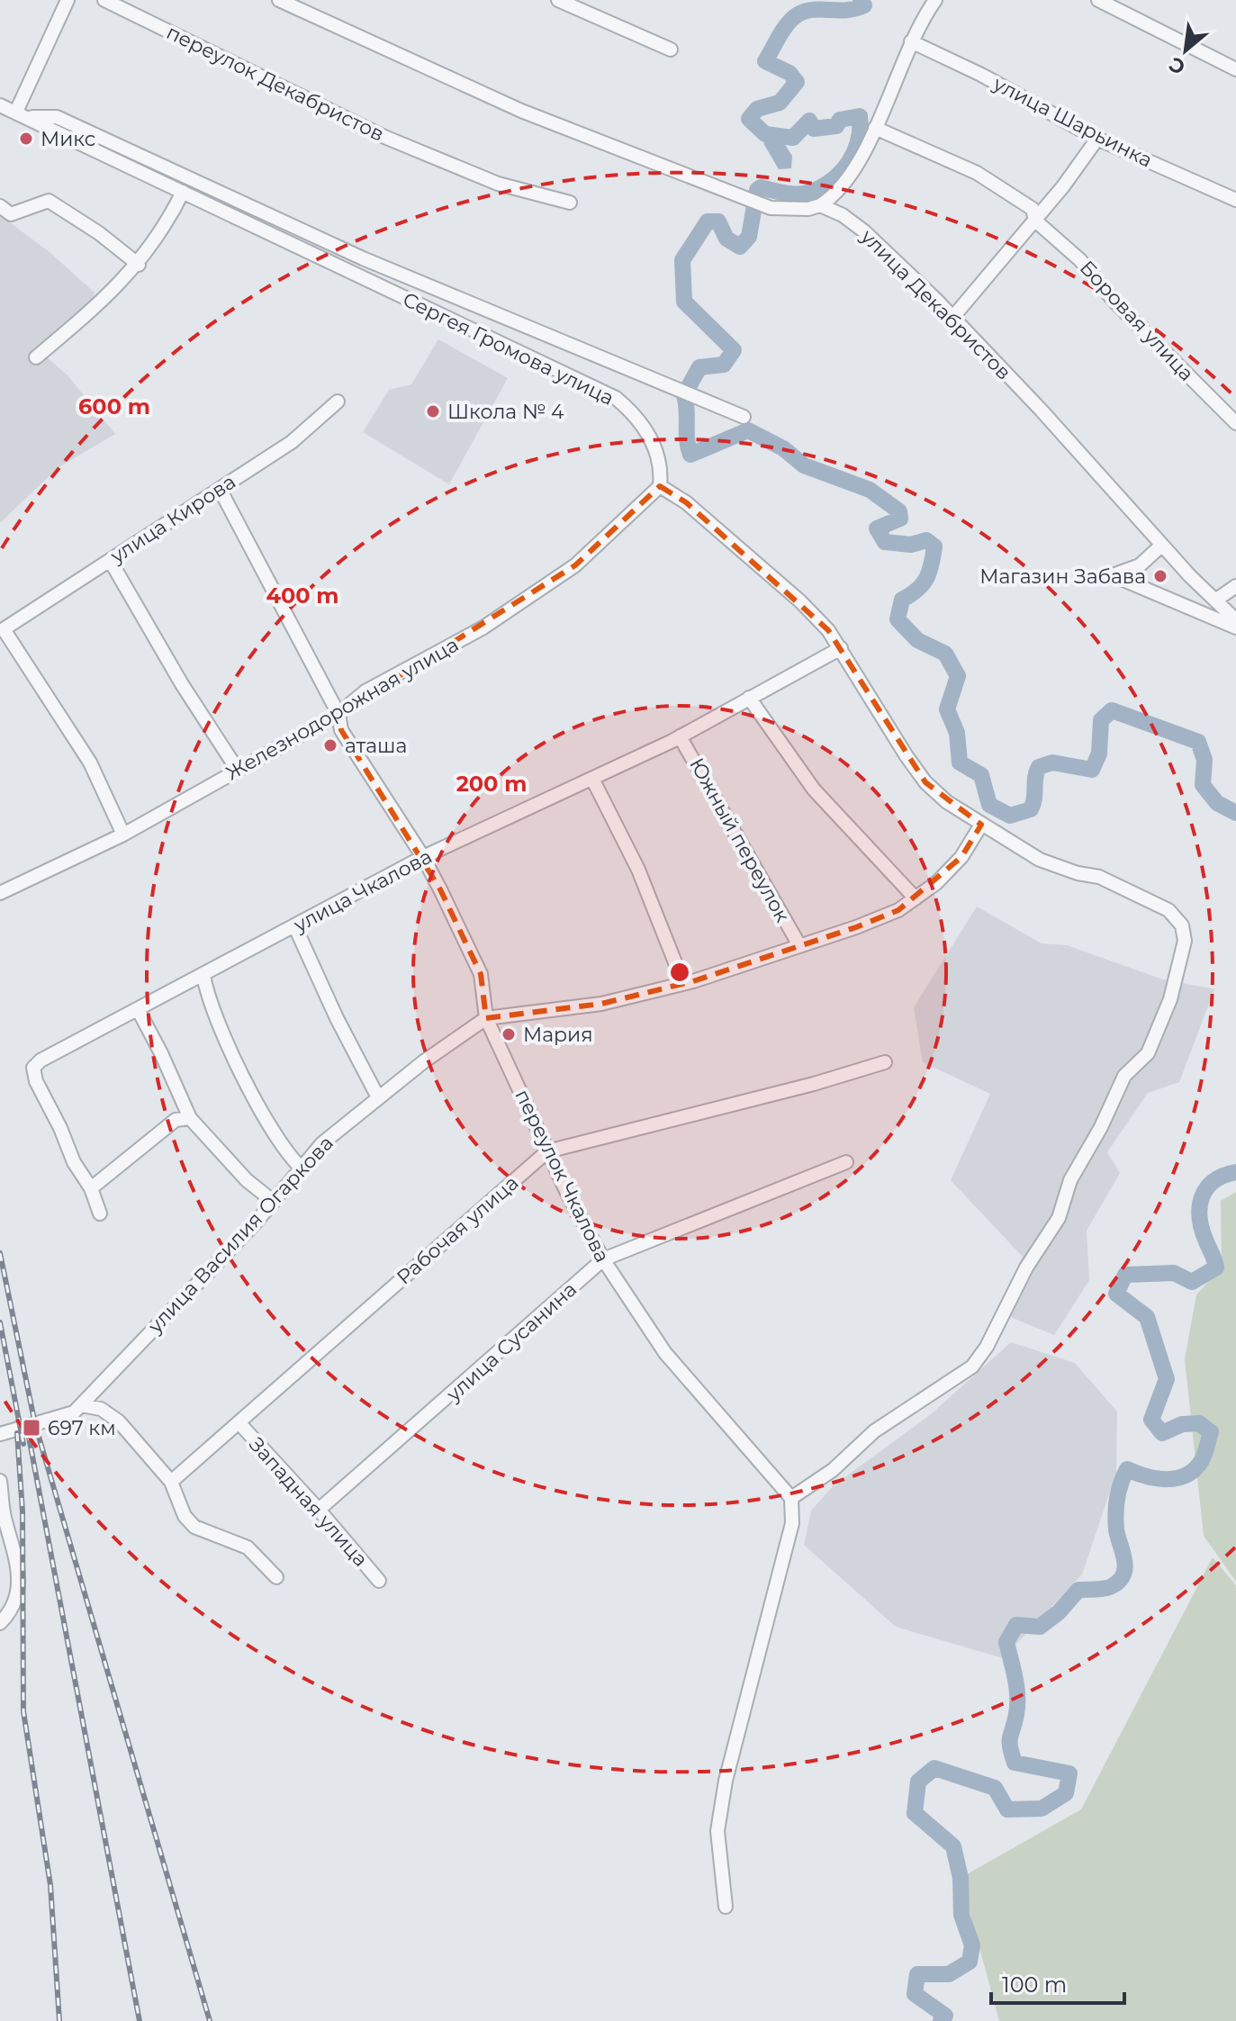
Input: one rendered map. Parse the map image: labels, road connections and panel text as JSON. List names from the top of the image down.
{
  "streets": {
    "street": [
      "переулок Декабристов",
      "улица Шарьинка",
      "улица Декабристов",
      "Боровая улица",
      "Сергея Громова улица",
      "улица Кирова",
      "Железнодорожная улица",
      "Южный переулок",
      "улица Чкалова",
      "переулок Чкалова",
      "Рабочая улица",
      "улица Василия Огаркова",
      "улица Сусанина",
      "Западная улица"
    ]
  },
  "crossings": [
    ["Сергея Громова улица", "Железнодорожная улица"],
    ["улица Кирова", "Железнодорожная улица"],
    ["улица Кирова", "переулок Чкалова"],
    ["Железнодорожная улица", "переулок Чкалова"],
    ["Южный переулок", "улица Чкалова"],
    ["Южный переулок", "улица Василия Огаркова"],
    ["улица Чкалова", "переулок Чкалова"],
    ["переулок Чкалова", "Рабочая улица"],
    ["переулок Чкалова", "улица Василия Огаркова"],
    ["переулок Чкалова", "улица Сусанина"],
    ["Рабочая улица", "Западная улица"],
    ["улица Сусанина", "Западная улица"]
  ],
  "places": {
    "other": [
      "Микс",
      "Школа № 4",
      "Магазин Забава",
      "аташа",
      "Мария"
    ],
    "transit": ["697 км"]
  },
  "scale_bar": "100 m",
  "north": "bottom left",
  "rings": ["600 m", "400 m", "200 m"]
}
